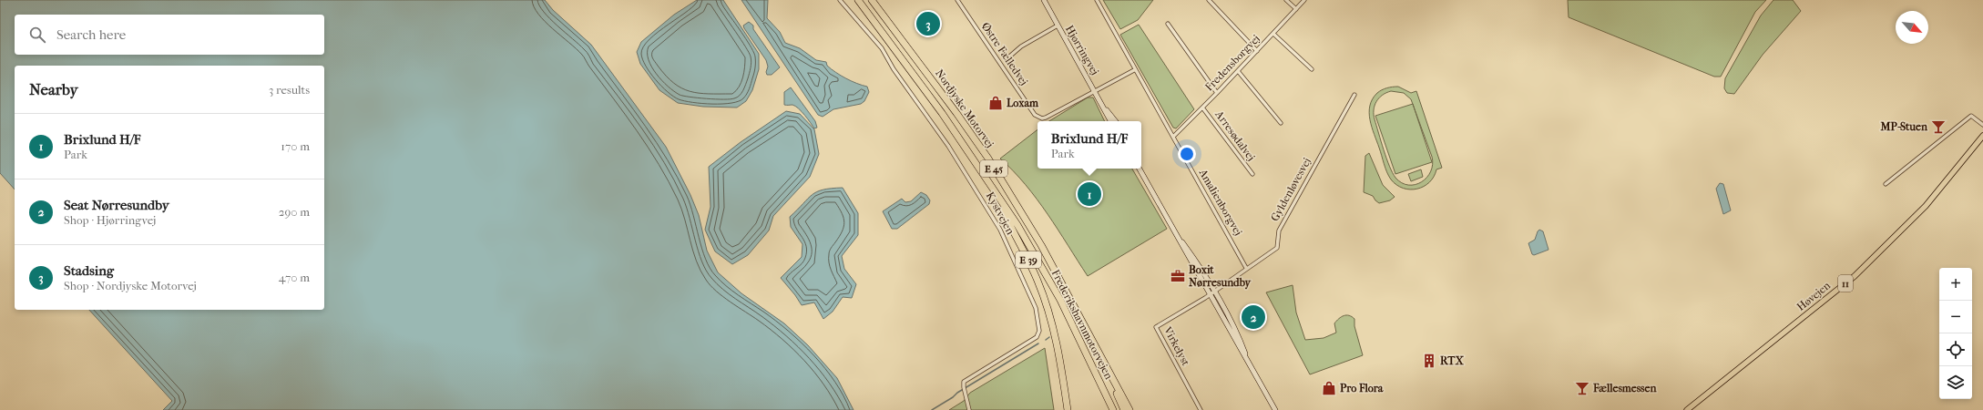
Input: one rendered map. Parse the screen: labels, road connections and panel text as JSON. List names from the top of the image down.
{
  "streets": {
    "highway": [
      "Nordjyske Motorvej",
      "E 45",
      "E 39",
      "Frederikshavnmotorvejen"
    ],
    "main road": ["Hjørringvej", "11", "Høvejen"],
    "street": [
      "Østre Fælledvej",
      "Fredensborgvej",
      "Arresødalvej",
      "Gyldenløvesvej",
      "Amalienborgvej",
      "Kystvejen",
      "Virkelyst"
    ]
  },
  "crossings": [
    ["Hjørringvej", "Østre Fælledvej"],
    ["Fredensborgvej", "Arresødalvej"],
    ["Fredensborgvej", "Amalienborgvej"],
    ["Nordjyske Motorvej", "E 39"],
    ["Nordjyske Motorvej", "Frederikshavnmotorvejen"],
    ["Gyldenløvesvej", "Amalienborgvej"],
    ["E 39", "Frederikshavnmotorvejen"]
  ],
  "places": {
    "shop": ["Loxam", "Pro Flora"],
    "bar": ["MP-Stuen", "Fællesmessen"],
    "office": ["Boxit Nørresundby"],
    "building": ["RTX"]
  },
  "north": "bottom right",
  "page": {
    "pins": ["3", "1", "2"],
    "search": "Search here",
    "heading": ["Nearby", "3 results"],
    "list": [
      {
        "mark": "1",
        "name": "Brixlund H/F",
        "note": "Park",
        "value": "170 m"
      },
      {
        "mark": "2",
        "name": "Seat Nørresundby",
        "note": "Shop · Hjørringvej",
        "value": "290 m"
      },
      {
        "mark": "3",
        "name": "Stadsing",
        "note": "Shop · Nordjyske Motorvej",
        "value": "470 m"
      }
    ],
    "popup": ["Brixlund H/F", "Park"],
    "map_buttons": ["+", "−"]
  }
}
